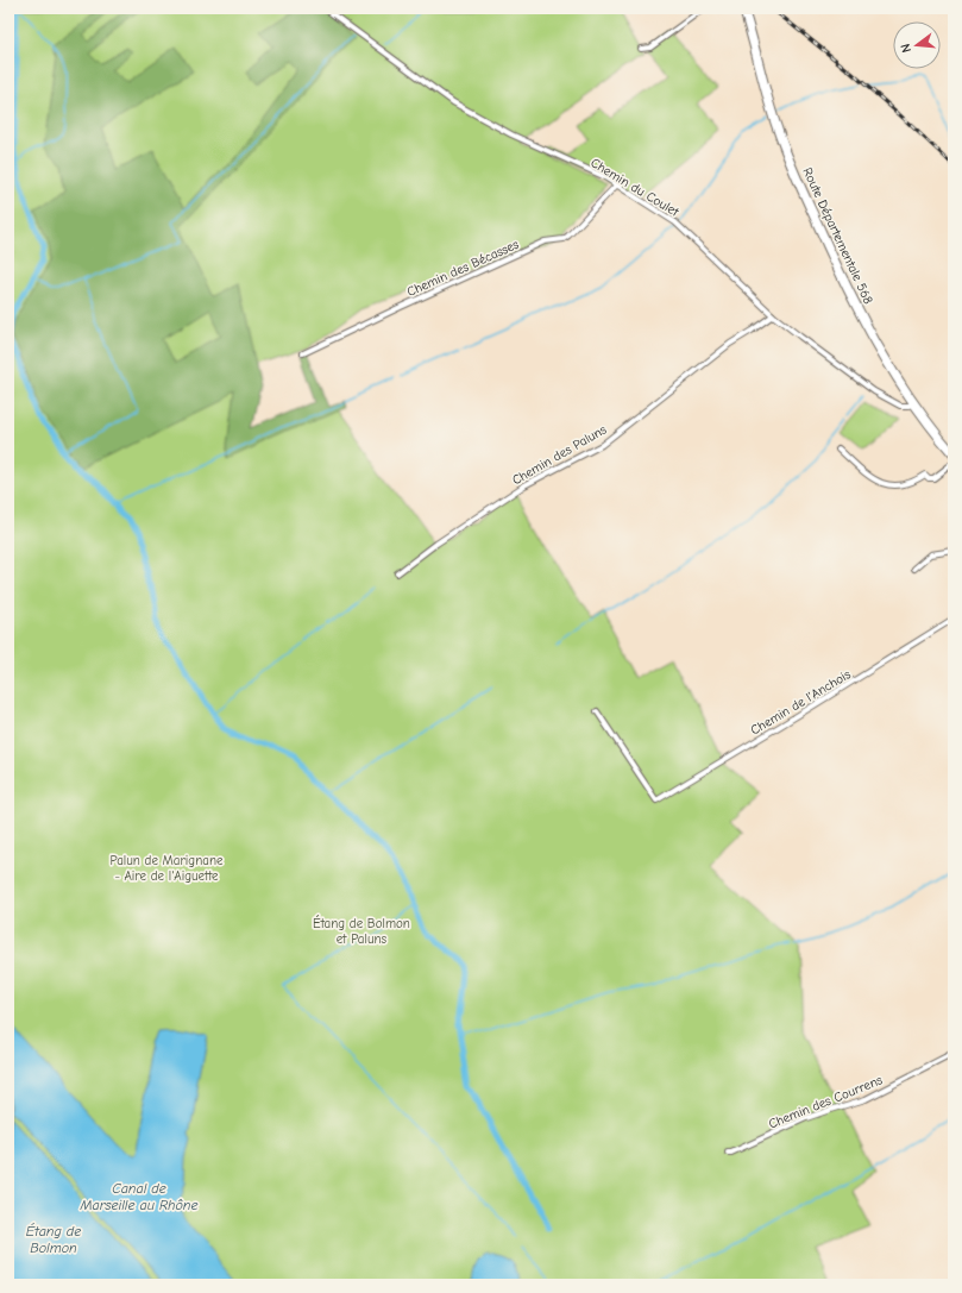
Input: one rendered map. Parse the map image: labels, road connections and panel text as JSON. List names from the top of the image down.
{
  "streets": {
    "main road": ["Route Départementale 568"],
    "street": [
      "Chemin du Coulet",
      "Chemin des Bécasses",
      "Chemin des Paluns",
      "Chemin de l'Anchois",
      "Chemin des Courrens"
    ]
  },
  "crossings": [
    ["Chemin du Coulet", "Route Départementale 568"],
    ["Chemin du Coulet", "Chemin des Bécasses"],
    ["Chemin du Coulet", "Chemin des Paluns"]
  ],
  "water": ["Canal de Marseille au Rhône", "Étang de Bolmon"],
  "parks": ["Palun de Marignane - Aire de l'Aiguette", "Étang de Bolmon et Paluns"],
  "north": "left"
}
